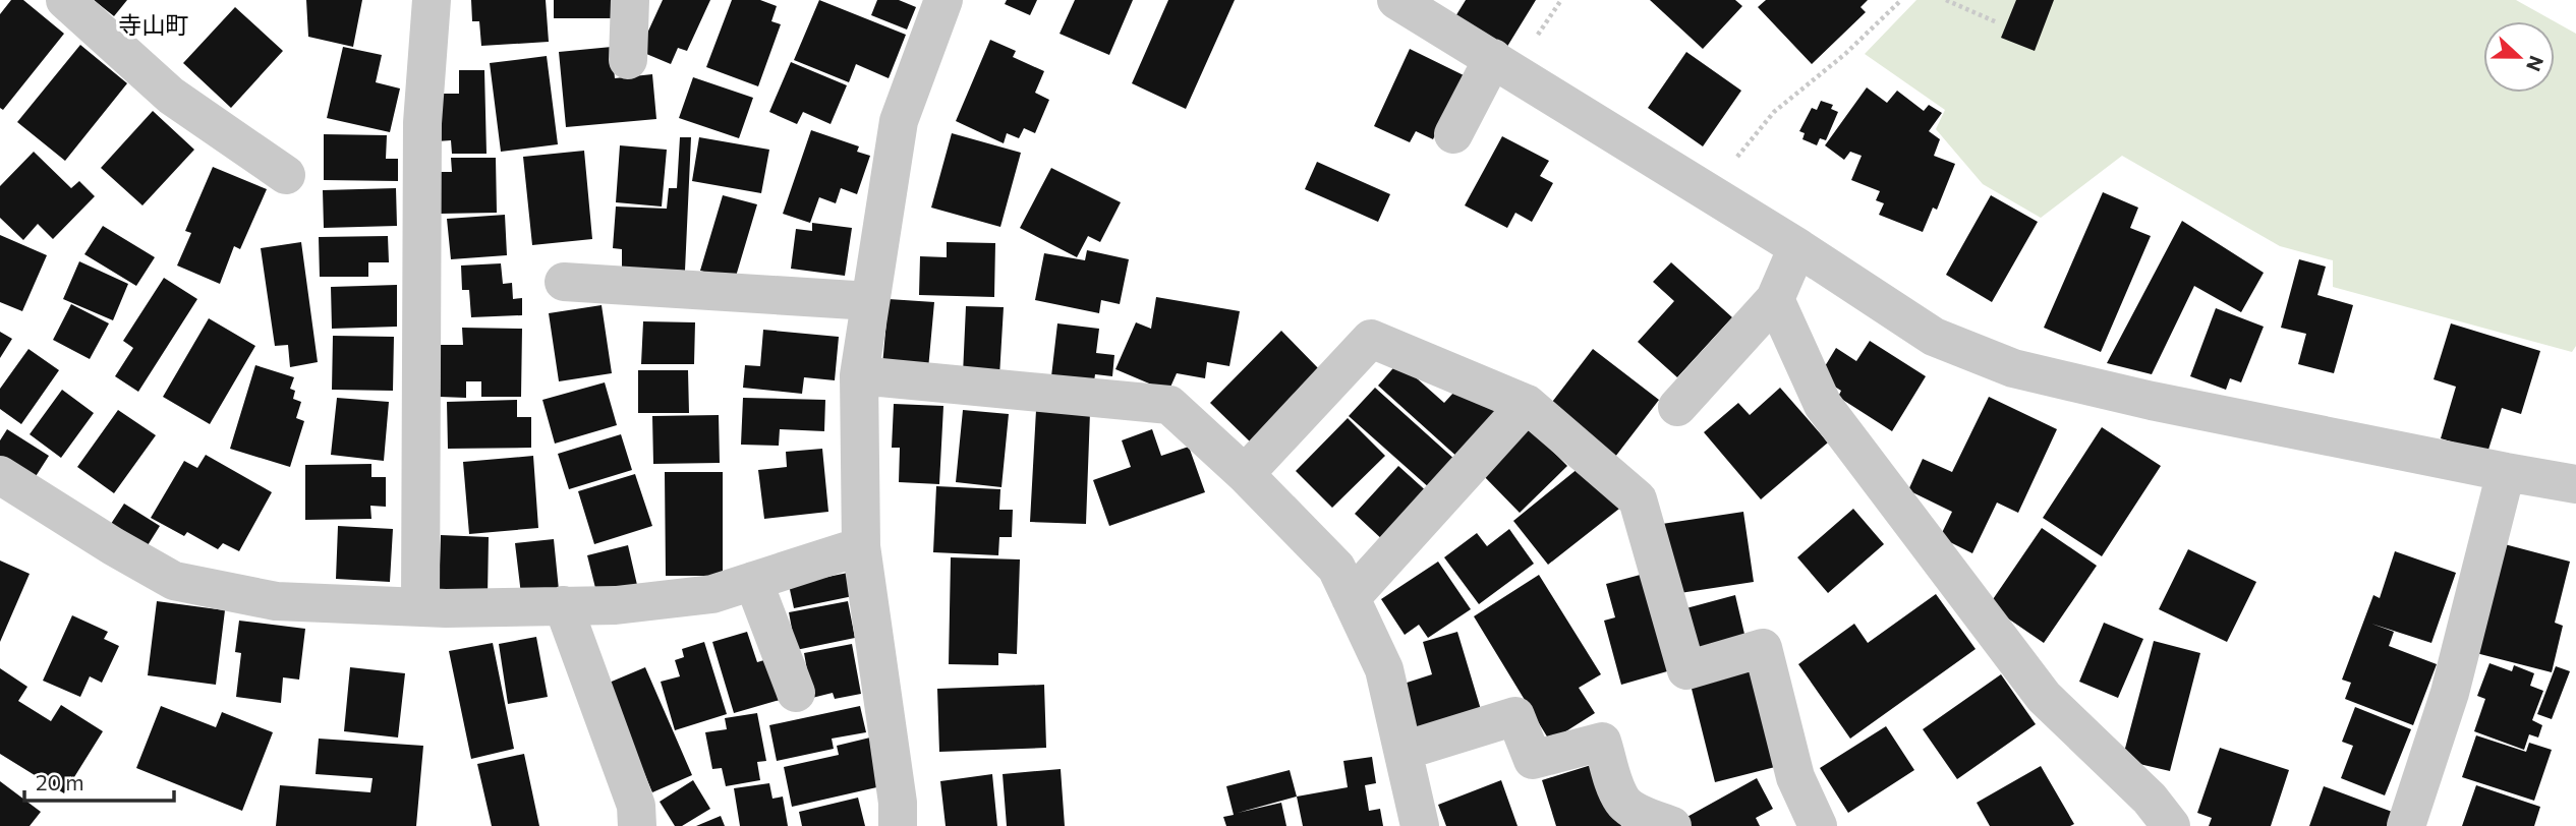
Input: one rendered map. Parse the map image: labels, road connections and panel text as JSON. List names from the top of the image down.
{
  "districts": ["寺山町"],
  "scale_bar": "20 m",
  "north": "right"
}
